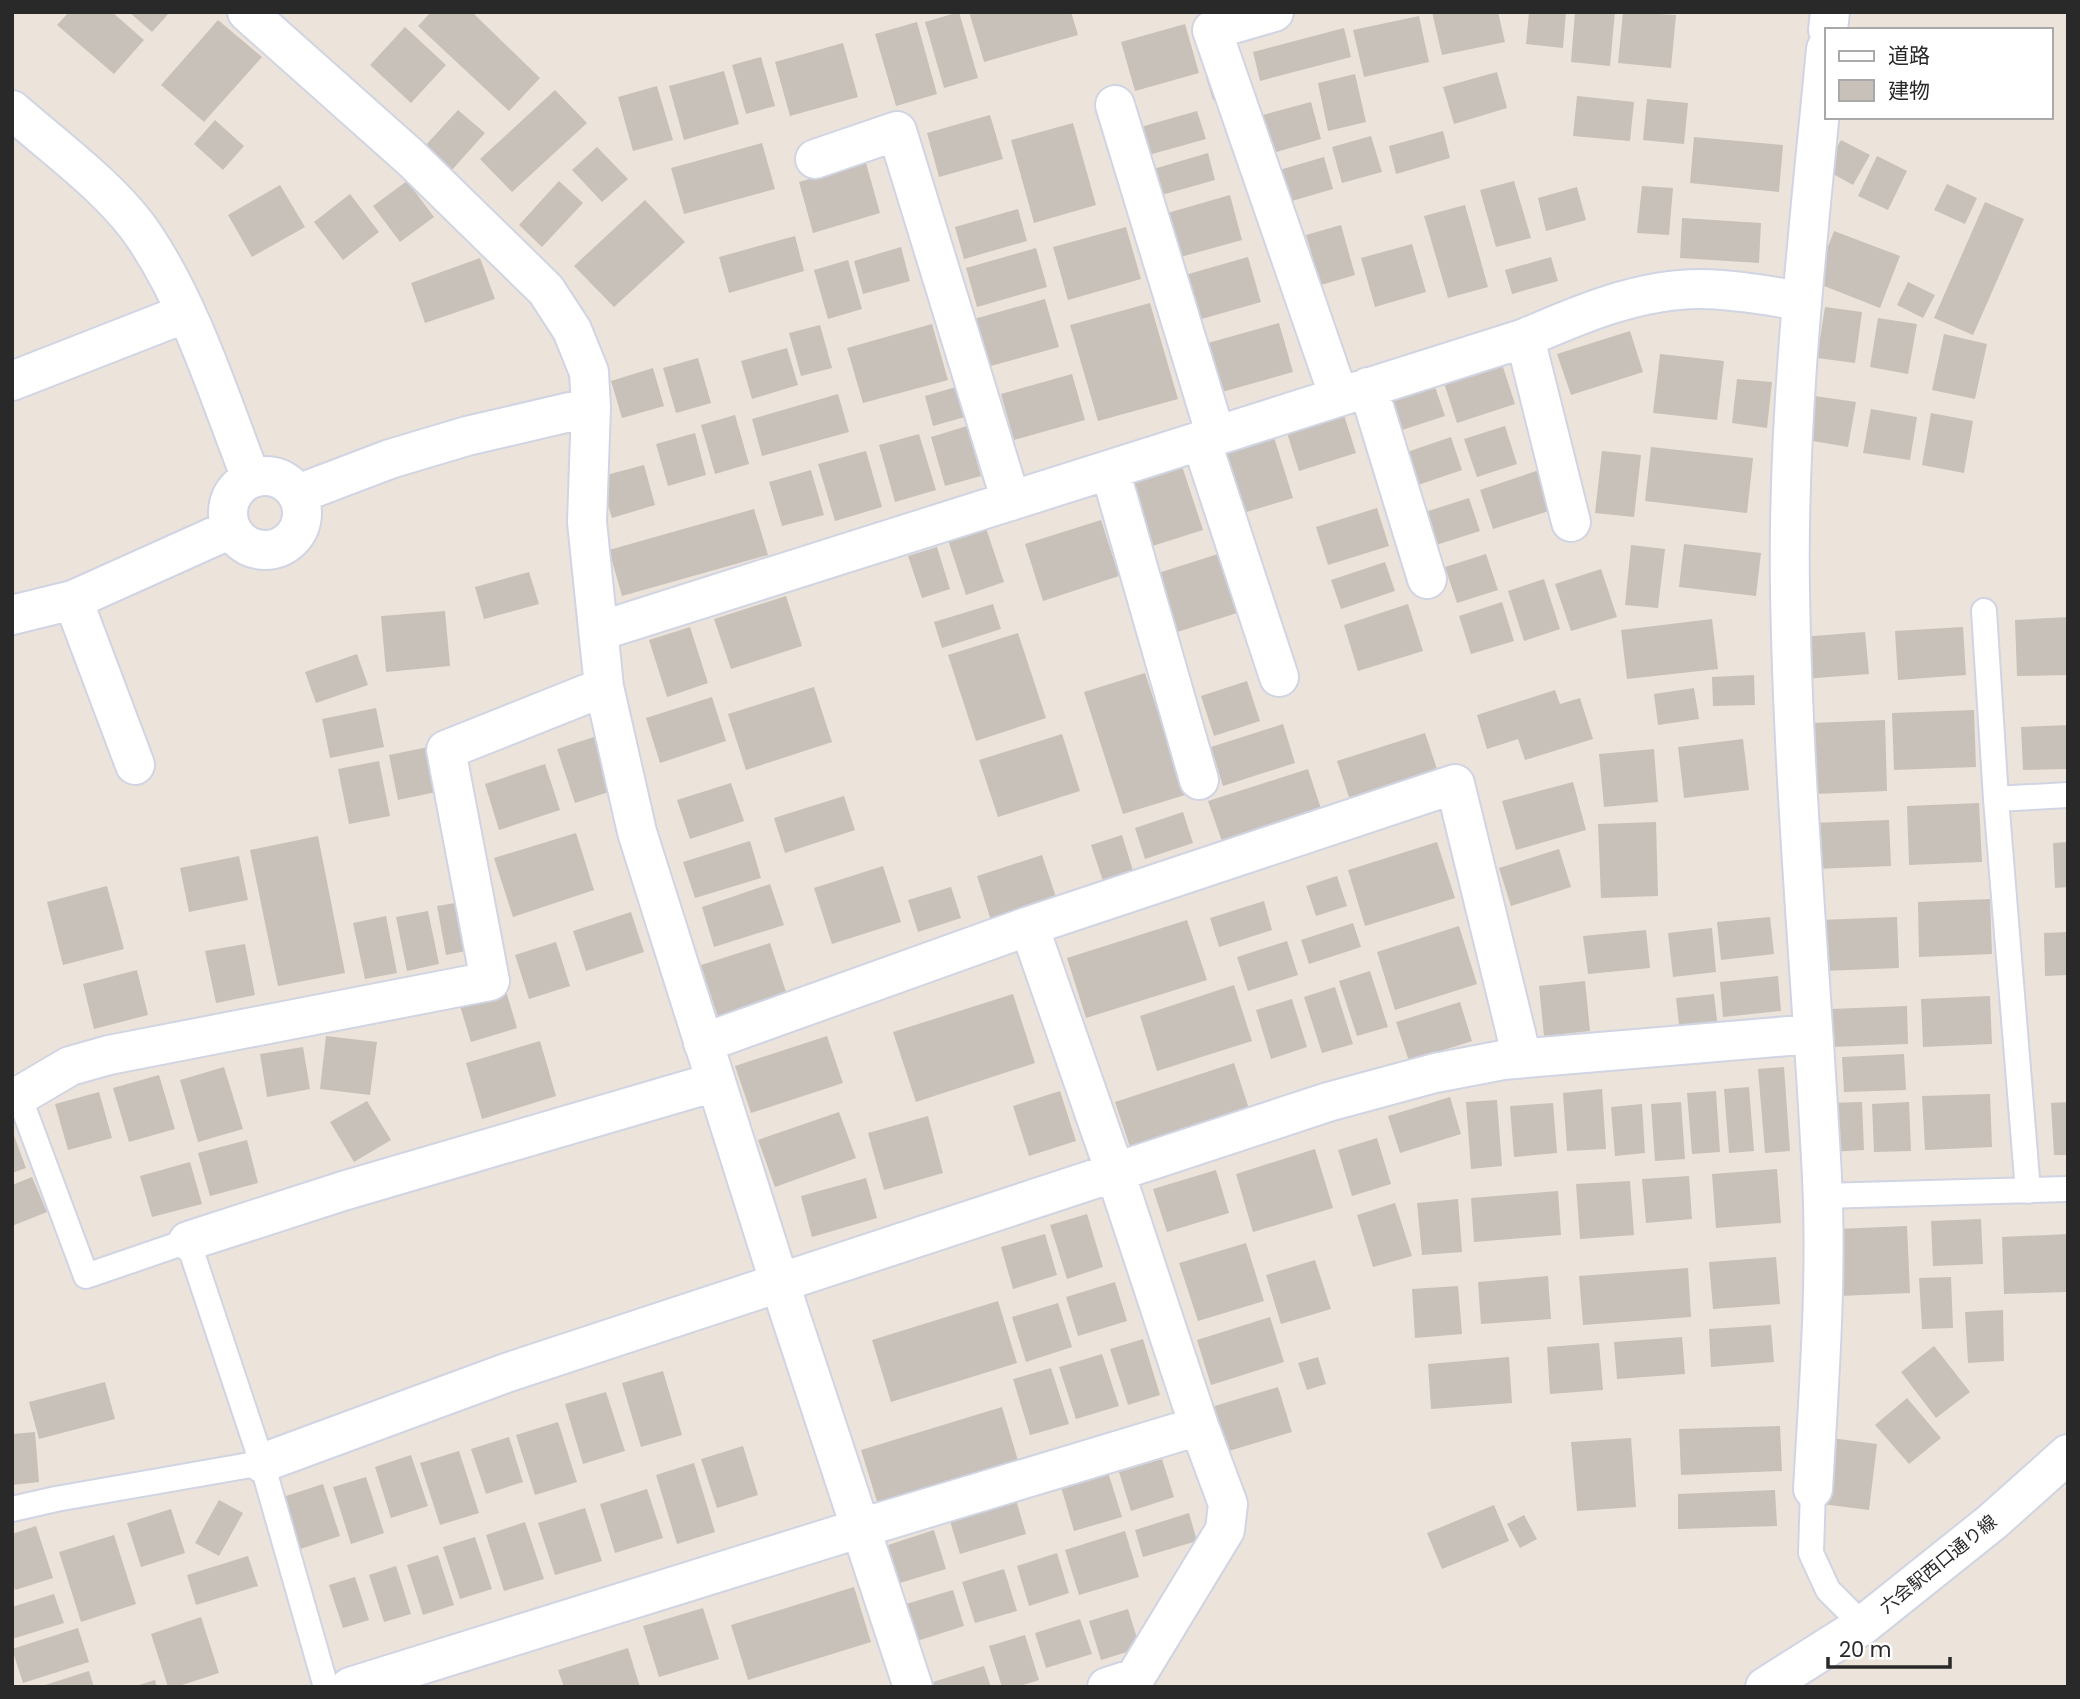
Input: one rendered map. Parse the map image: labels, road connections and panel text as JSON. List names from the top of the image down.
{
  "streets": {
    "street": ["六会駅西口通り線"]
  },
  "legend": ["道路", "建物"],
  "scale_bar": "20 m"
}
